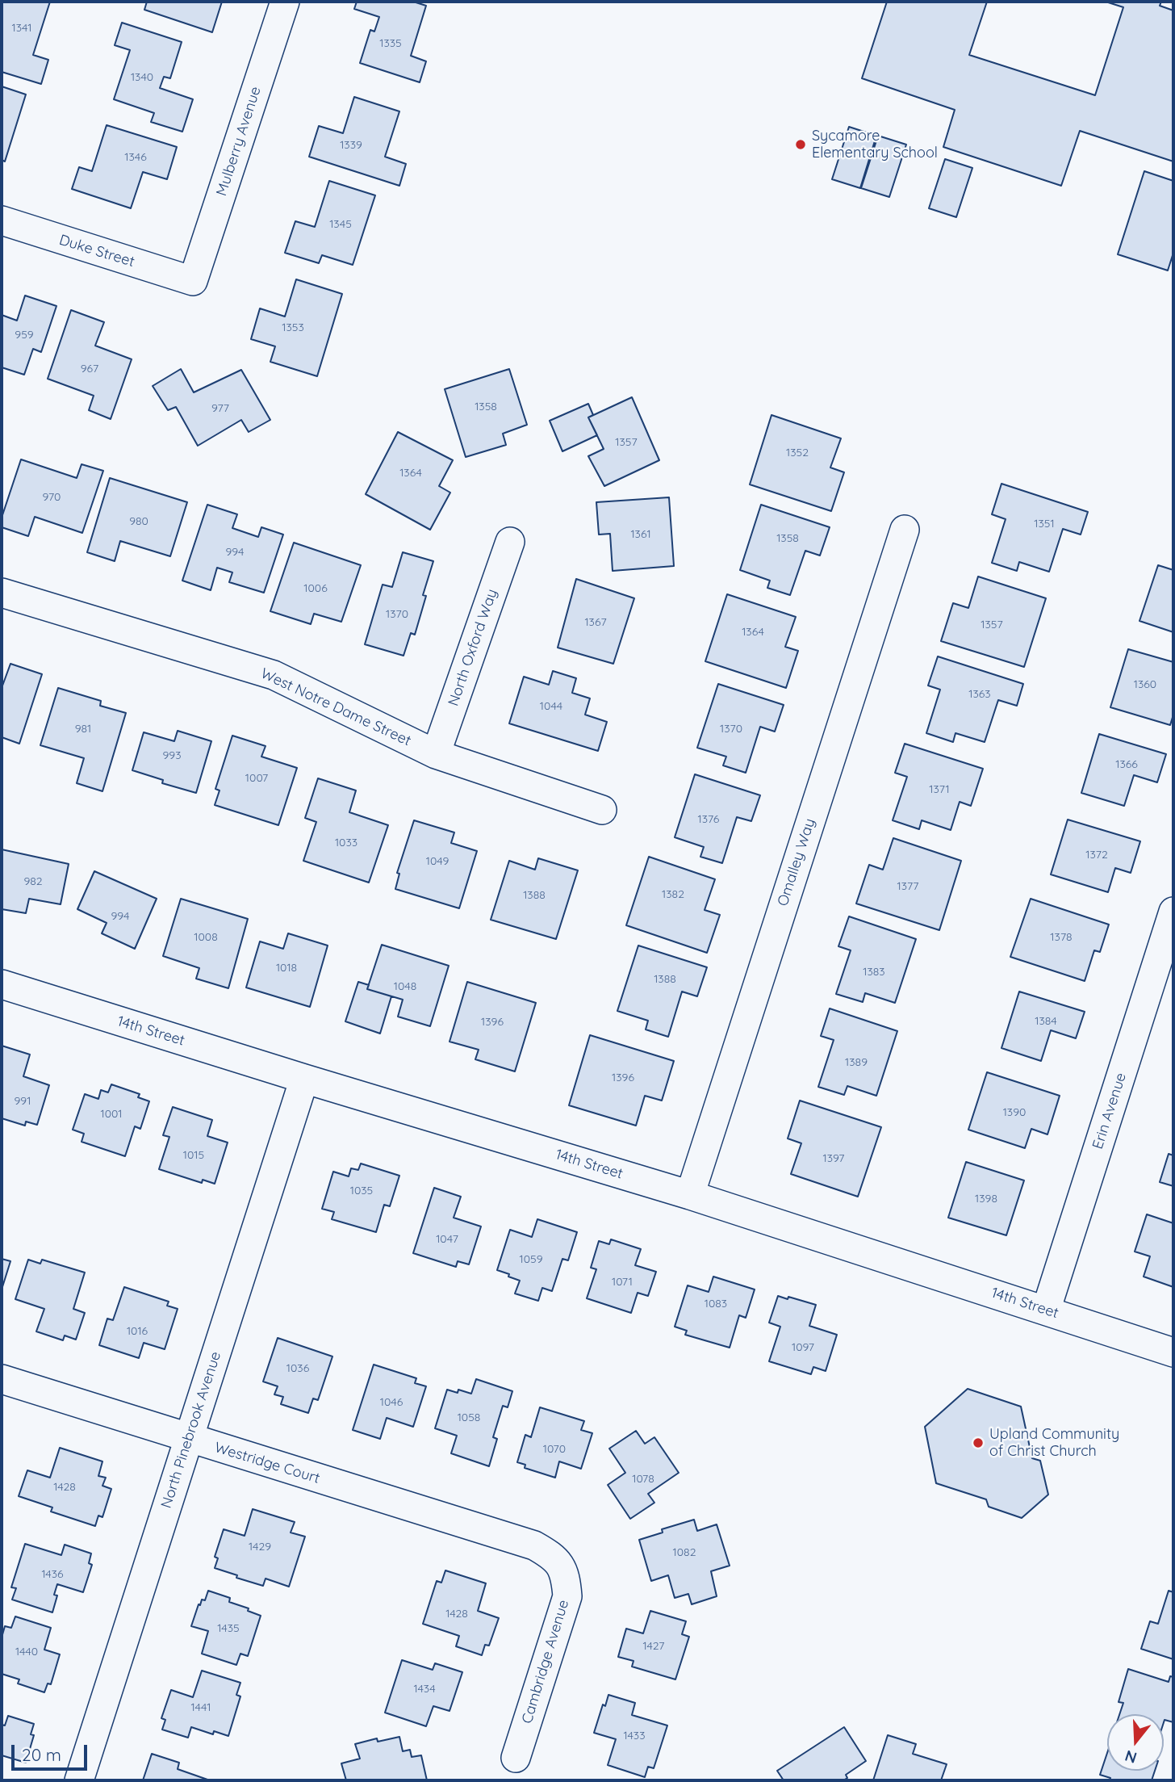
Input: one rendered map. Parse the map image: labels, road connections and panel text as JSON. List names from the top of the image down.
{
  "streets": {
    "street": [
      "Mulberry Avenue",
      "Duke Street",
      "North Oxford Way",
      "West Notre Dame Street",
      "Omalley Way",
      "14th Street",
      "Erin Avenue",
      "North Pinebrook Avenue",
      "Westridge Court",
      "Cambridge Avenue"
    ]
  },
  "crossings": [
    ["Mulberry Avenue", "Duke Street"],
    ["North Oxford Way", "West Notre Dame Street"],
    ["Omalley Way", "14th Street"],
    ["14th Street", "Erin Avenue"],
    ["14th Street", "North Pinebrook Avenue"],
    ["North Pinebrook Avenue", "Westridge Court"],
    ["Westridge Court", "Cambridge Avenue"]
  ],
  "places": ["Sycamore Elementary School", "Upland Community of Christ Church"],
  "house_numbers": [
    "1341",
    "1335",
    "1340",
    "1339",
    "1346",
    "1345",
    "1353",
    "959",
    "967",
    "1358",
    "977",
    "1357",
    "1352",
    "1364",
    "970",
    "980",
    "1351",
    "1361",
    "1358",
    "994",
    "1006",
    "1370",
    "1367",
    "1357",
    "1364",
    "1360",
    "1363",
    "1044",
    "981",
    "1370",
    "993",
    "1366",
    "1007",
    "1371",
    "1376",
    "1033",
    "1372",
    "1049",
    "982",
    "1377",
    "1382",
    "1388",
    "994",
    "1008",
    "1378",
    "1018",
    "1383",
    "1388",
    "1048",
    "1384",
    "1396",
    "1389",
    "1396",
    "991",
    "1390",
    "1001",
    "1015",
    "1397",
    "1035",
    "1398",
    "1047",
    "1059",
    "1071",
    "1083",
    "1016",
    "1097",
    "1036",
    "1046",
    "1058",
    "1070",
    "1078",
    "1428",
    "1429",
    "1082",
    "1436",
    "1428",
    "1435",
    "1427",
    "1440",
    "1434",
    "1441",
    "1433"
  ],
  "scale_bar": "20 m",
  "north": "bottom"
}
